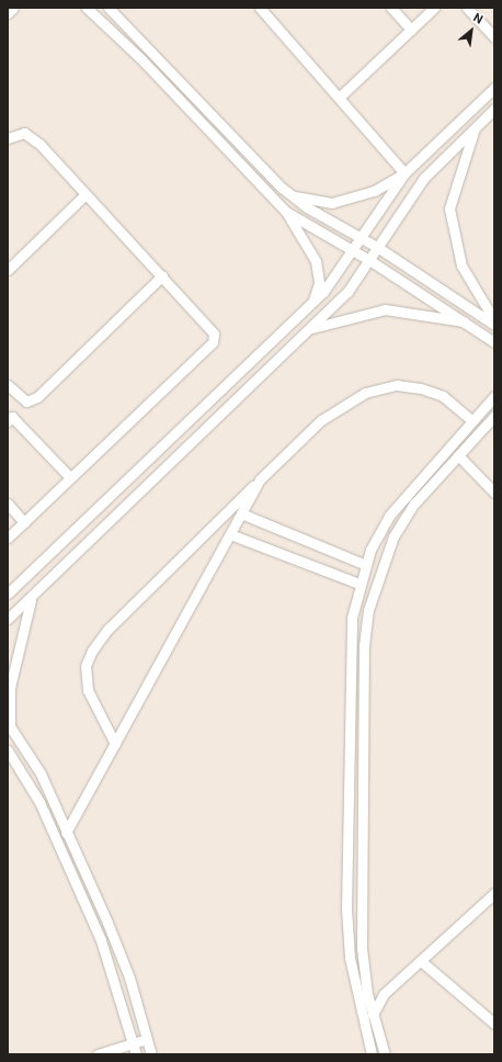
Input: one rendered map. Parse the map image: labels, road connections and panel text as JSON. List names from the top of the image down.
{
  "north": "top right"
}
